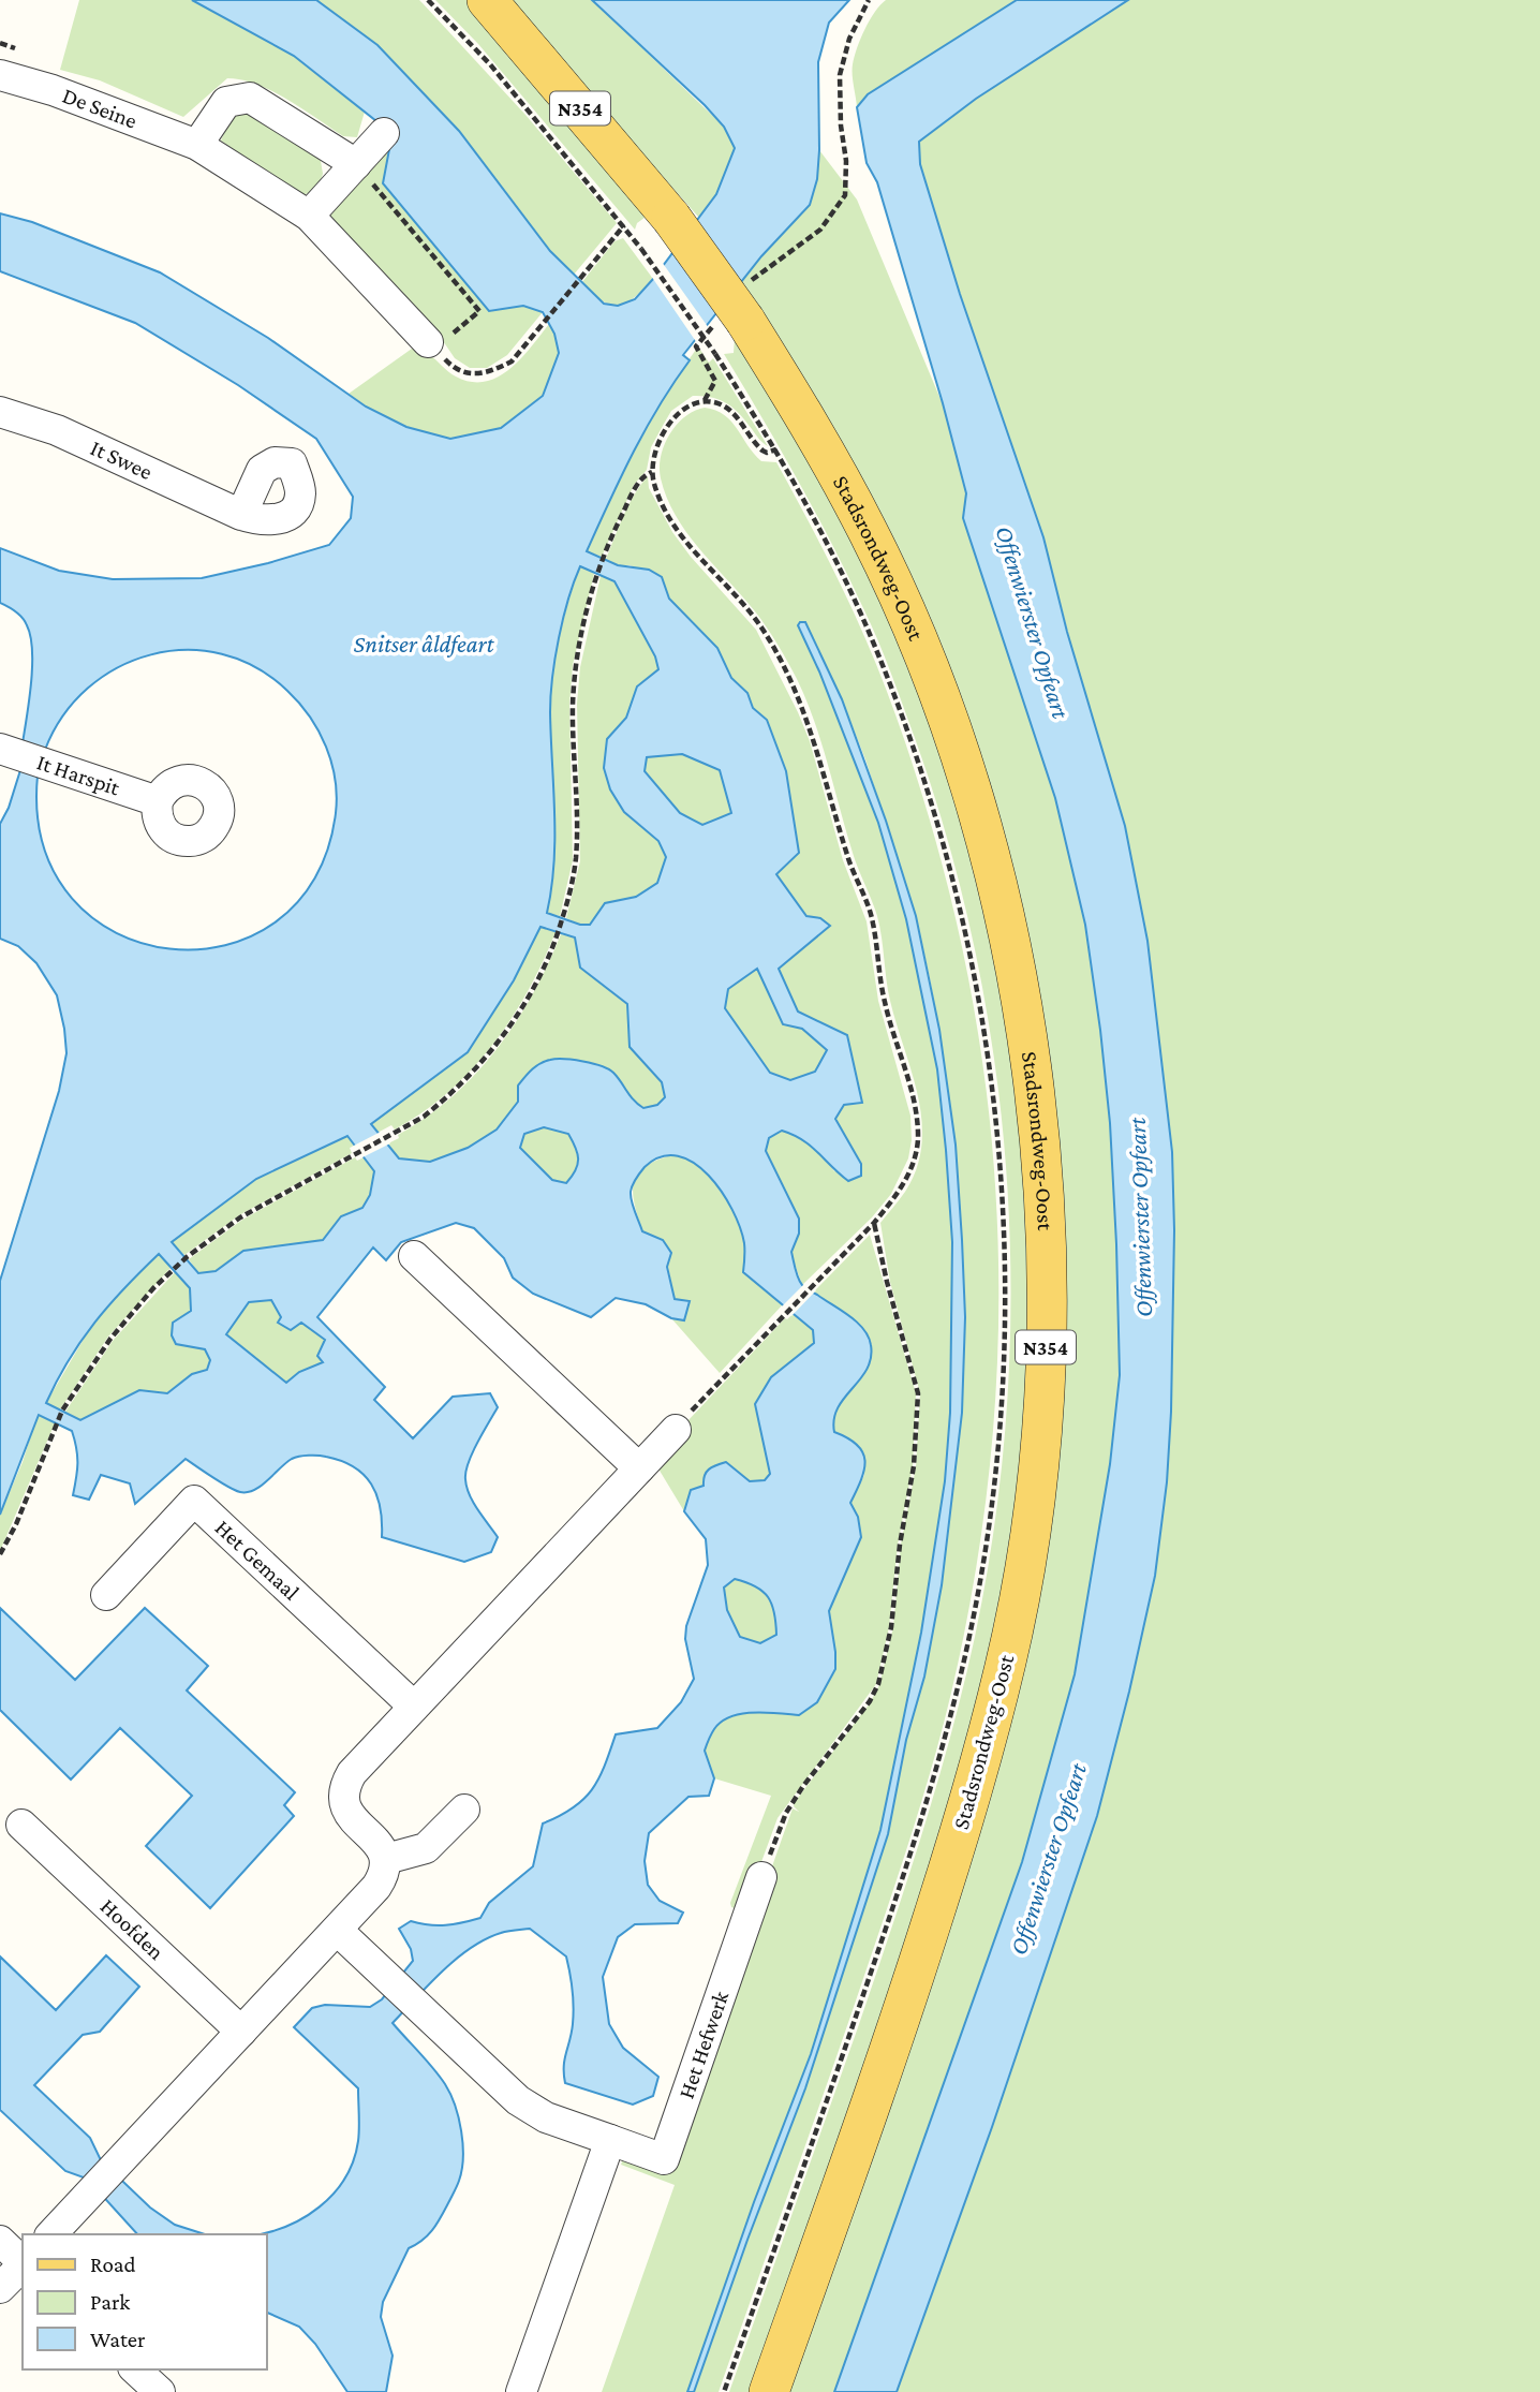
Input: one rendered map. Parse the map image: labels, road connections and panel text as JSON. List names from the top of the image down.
{
  "streets": {
    "main road": ["N354", "Stadsrondweg-Oost"],
    "street": [
      "De Seine",
      "It Swee",
      "It Harspit",
      "Het Gemaal",
      "Hoofden",
      "Het Hefwerk"
    ]
  },
  "water": ["Offenwierster Opfeart", "Snitser âldfeart"],
  "legend": ["Road", "Park", "Water"]
}
